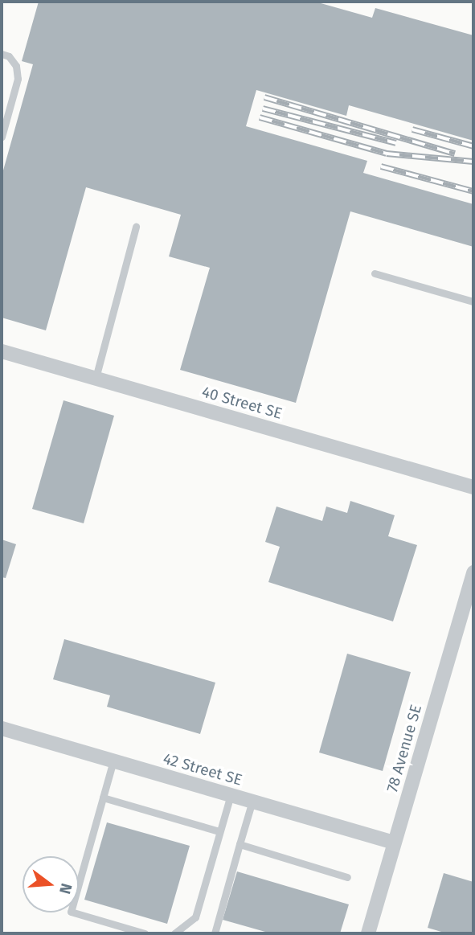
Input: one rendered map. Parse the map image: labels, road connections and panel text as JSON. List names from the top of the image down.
{
  "streets": {
    "street": ["40 Street SE", "78 Avenue SE", "42 Street SE"]
  },
  "crossings": [
    ["78 Avenue SE", "42 Street SE"]
  ],
  "north": "right"
}
